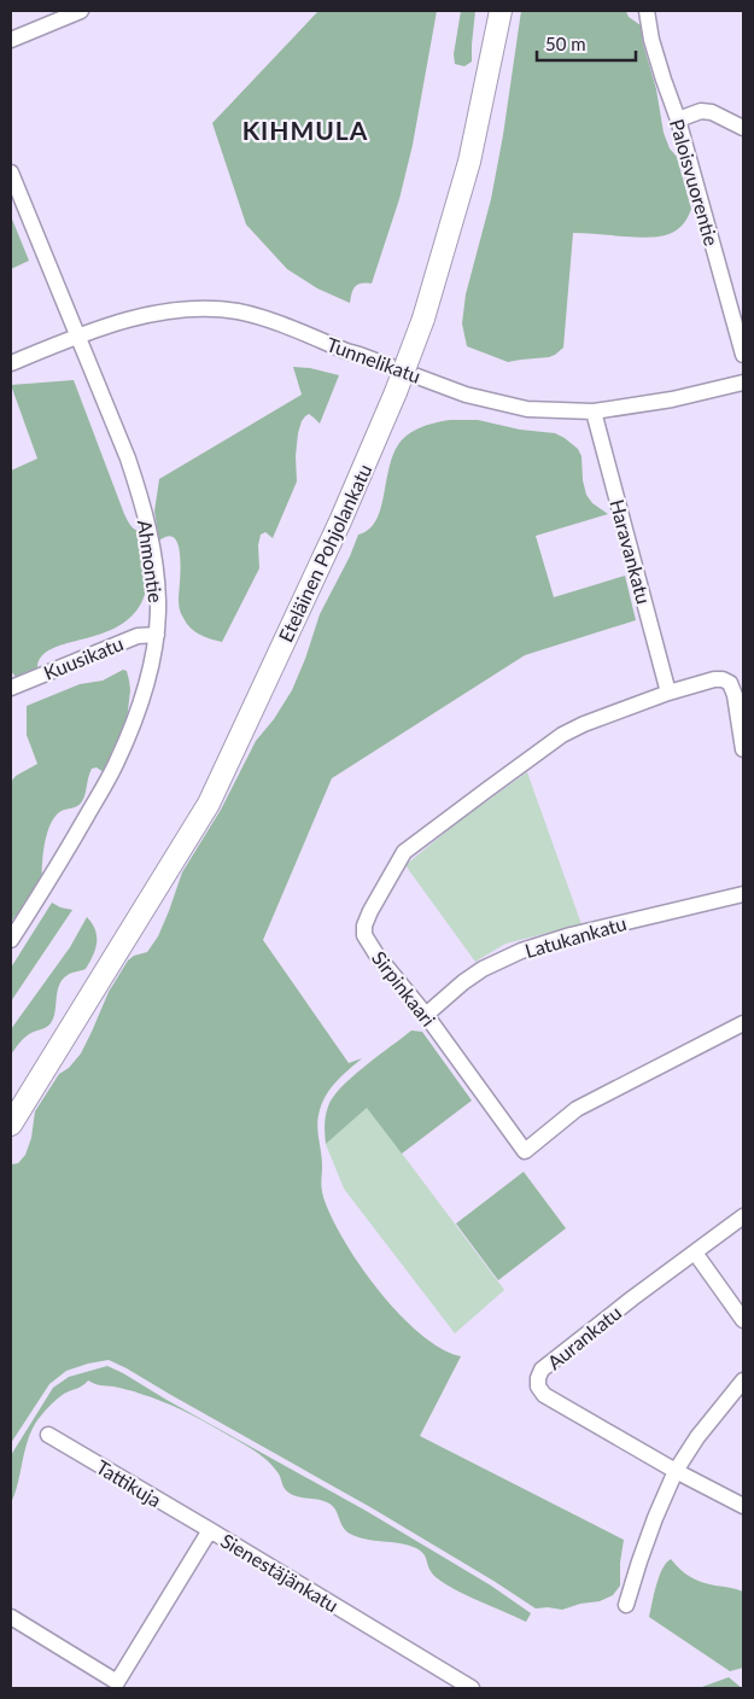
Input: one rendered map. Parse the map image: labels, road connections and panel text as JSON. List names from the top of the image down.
{
  "streets": {
    "main road": ["Eteläinen Pohjolankatu"],
    "street": [
      "Paloisvuorentie",
      "Tunnelikatu",
      "Haravankatu",
      "Ahmontie",
      "Kuusikatu",
      "Latukankatu",
      "Sirpinkaari",
      "Aurankatu",
      "Tattikuja",
      "Sienestäjänkatu"
    ]
  },
  "crossings": [
    ["Tunnelikatu", "Haravankatu"],
    ["Tunnelikatu", "Ahmontie"],
    ["Haravankatu", "Sirpinkaari"],
    ["Ahmontie", "Kuusikatu"],
    ["Latukankatu", "Sirpinkaari"],
    ["Tattikuja", "Sienestäjänkatu"]
  ],
  "districts": ["KIHMULA"],
  "scale_bar": "50 m"
}
